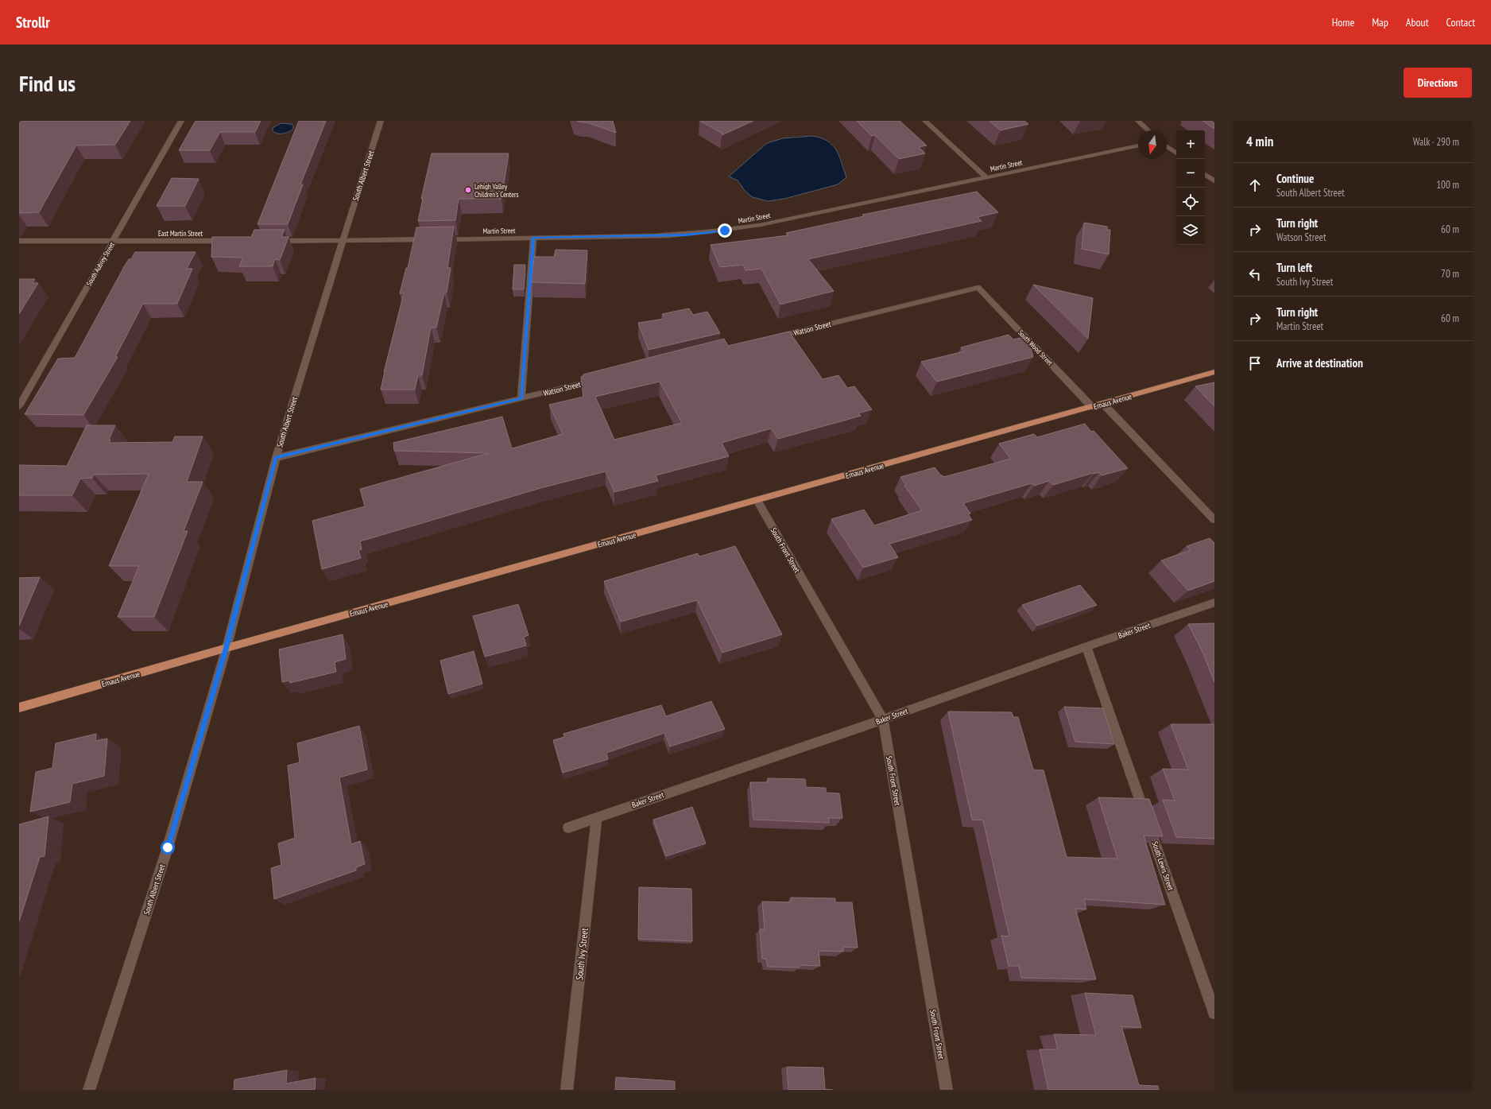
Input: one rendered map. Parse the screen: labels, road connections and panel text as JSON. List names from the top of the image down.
{
  "streets": {
    "main road": ["Emaus Avenue"],
    "street": [
      "Martin Street",
      "South Albert Street",
      "East Martin Street",
      "South Aubrey Street",
      "Watson Street",
      "South Wood Street",
      "South Front Street",
      "Baker Street",
      "South Lewis Street",
      "South Ivy Street"
    ]
  },
  "crossings": [
    ["Martin Street", "South Albert Street"],
    ["South Albert Street", "Watson Street"],
    ["South Albert Street", "Emaus Avenue"],
    ["East Martin Street", "South Aubrey Street"],
    ["Watson Street", "South Wood Street"],
    ["South Wood Street", "Emaus Avenue"],
    ["Emaus Avenue", "South Front Street"],
    ["South Front Street", "Baker Street"],
    ["Baker Street", "South Lewis Street"],
    ["Baker Street", "South Ivy Street"]
  ],
  "places": ["Lehigh Valley Children's Centers"],
  "north": "bottom",
  "page": {
    "header": "Strollr",
    "nav": [
      "Home",
      "Map",
      "About",
      "Contact"
    ],
    "buttons": "Directions",
    "title": "Find us",
    "heading": ["4 min", "Walk · 290 m"],
    "map_buttons": ["+", "−"],
    "list": [
      ["Continue", "South Albert Street", "100 m"],
      ["Turn right", "Watson Street", "60 m"],
      ["Turn left", "South Ivy Street", "70 m"],
      ["Turn right", "Martin Street", "60 m"],
      "Arrive at destination"
    ]
  }
}
